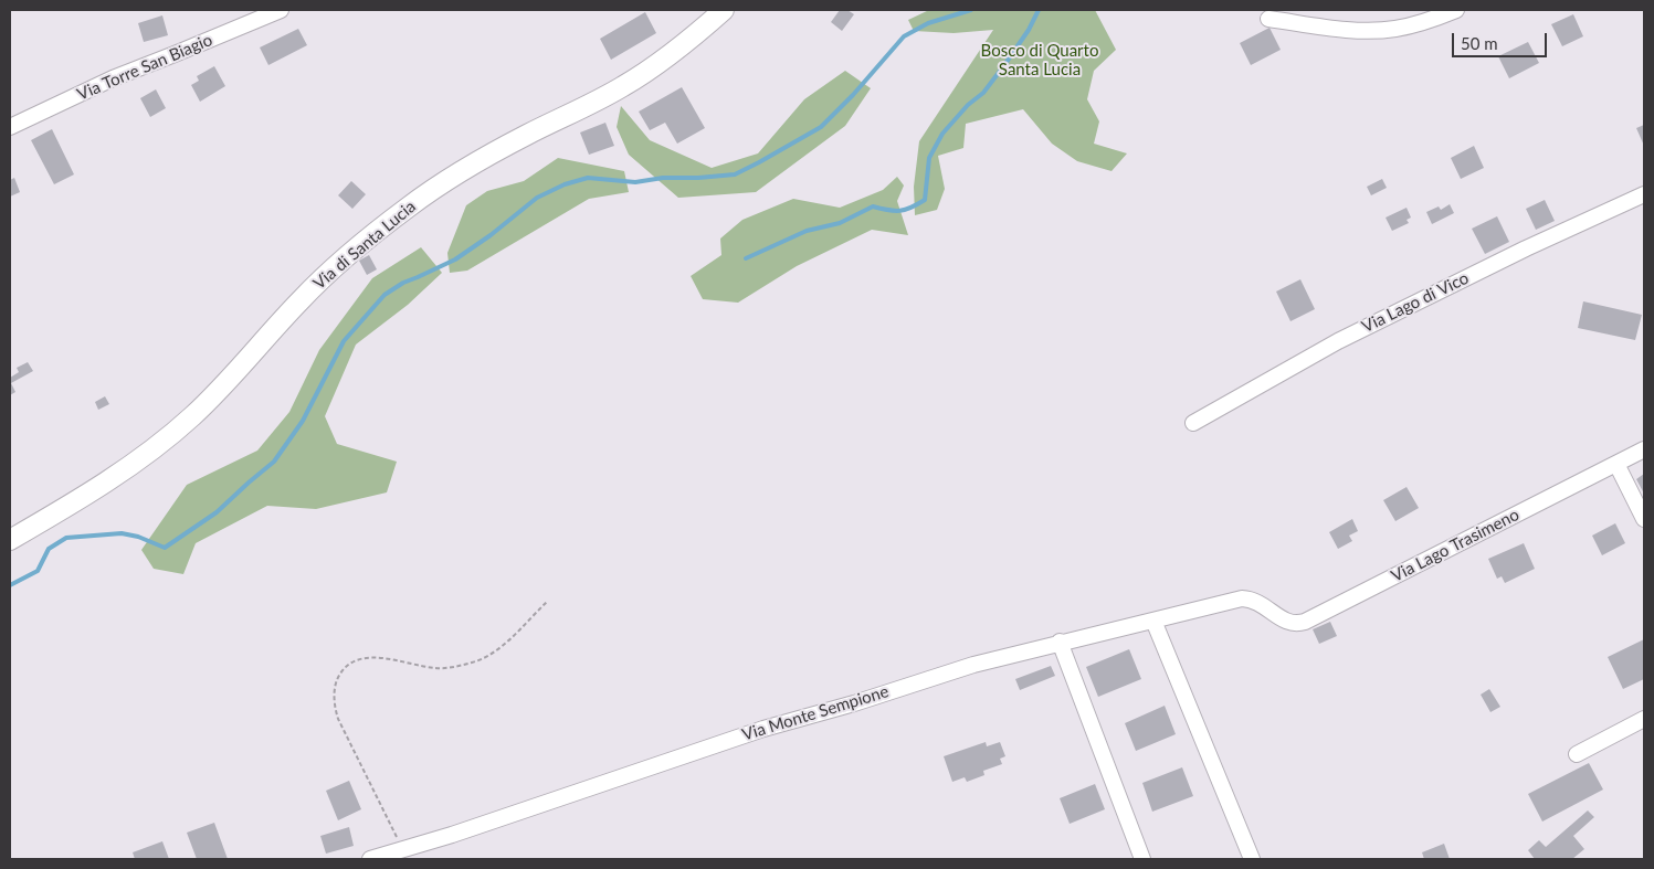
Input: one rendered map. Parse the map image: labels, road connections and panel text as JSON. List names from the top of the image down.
{
  "streets": {
    "street": [
      "Via Torre San Biagio",
      "Via di Santa Lucia",
      "Via Lago di Vico",
      "Via Lago Trasimeno",
      "Via Monte Sempione"
    ]
  },
  "crossings": [
    ["Via Lago Trasimeno", "Via Monte Sempione"]
  ],
  "parks": ["Bosco di Quarto Santa Lucia"],
  "scale_bar": "50 m"
}
